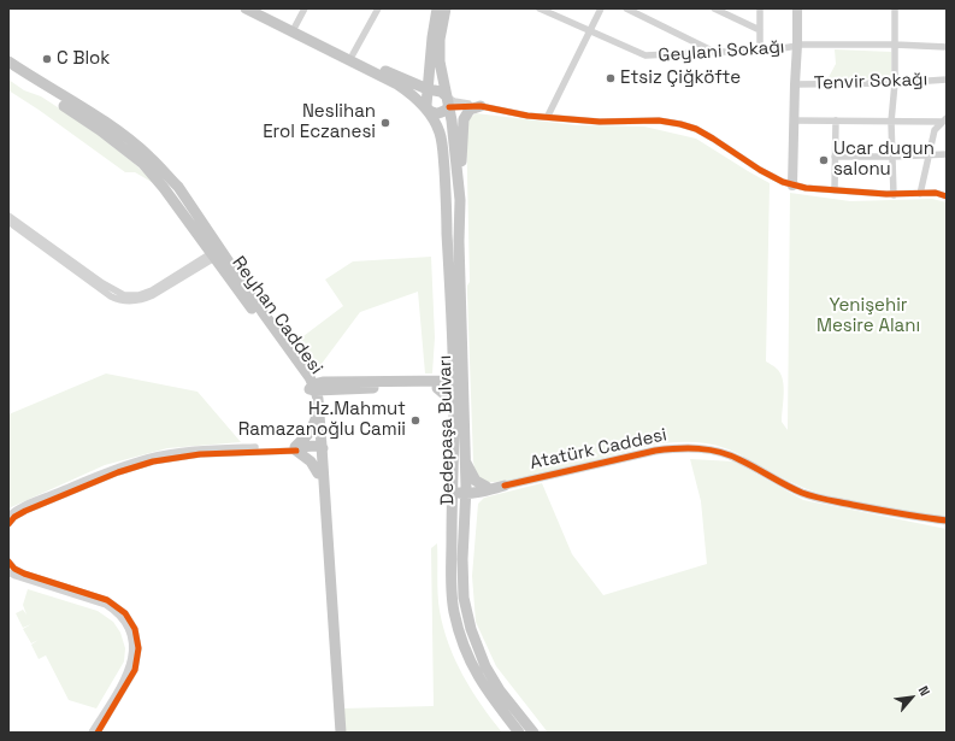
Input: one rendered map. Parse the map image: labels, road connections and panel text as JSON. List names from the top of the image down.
{
  "streets": {
    "main road": ["Reyhan Caddesi", "Dedepaşa Bulvarı"],
    "street": ["Geylani Sokağı", "Tenvir Sokağı", "Atatürk Caddesi"]
  },
  "parks": ["Yenişehir Mesire Alanı"],
  "places": [
    "C Blok",
    "Etsiz Çiğköfte",
    "Neslihan Erol Eczanesi",
    "Ucar dugun salonu",
    "Hz.Mahmut Ramazanoğlu Camii"
  ],
  "north": "top right"
}
